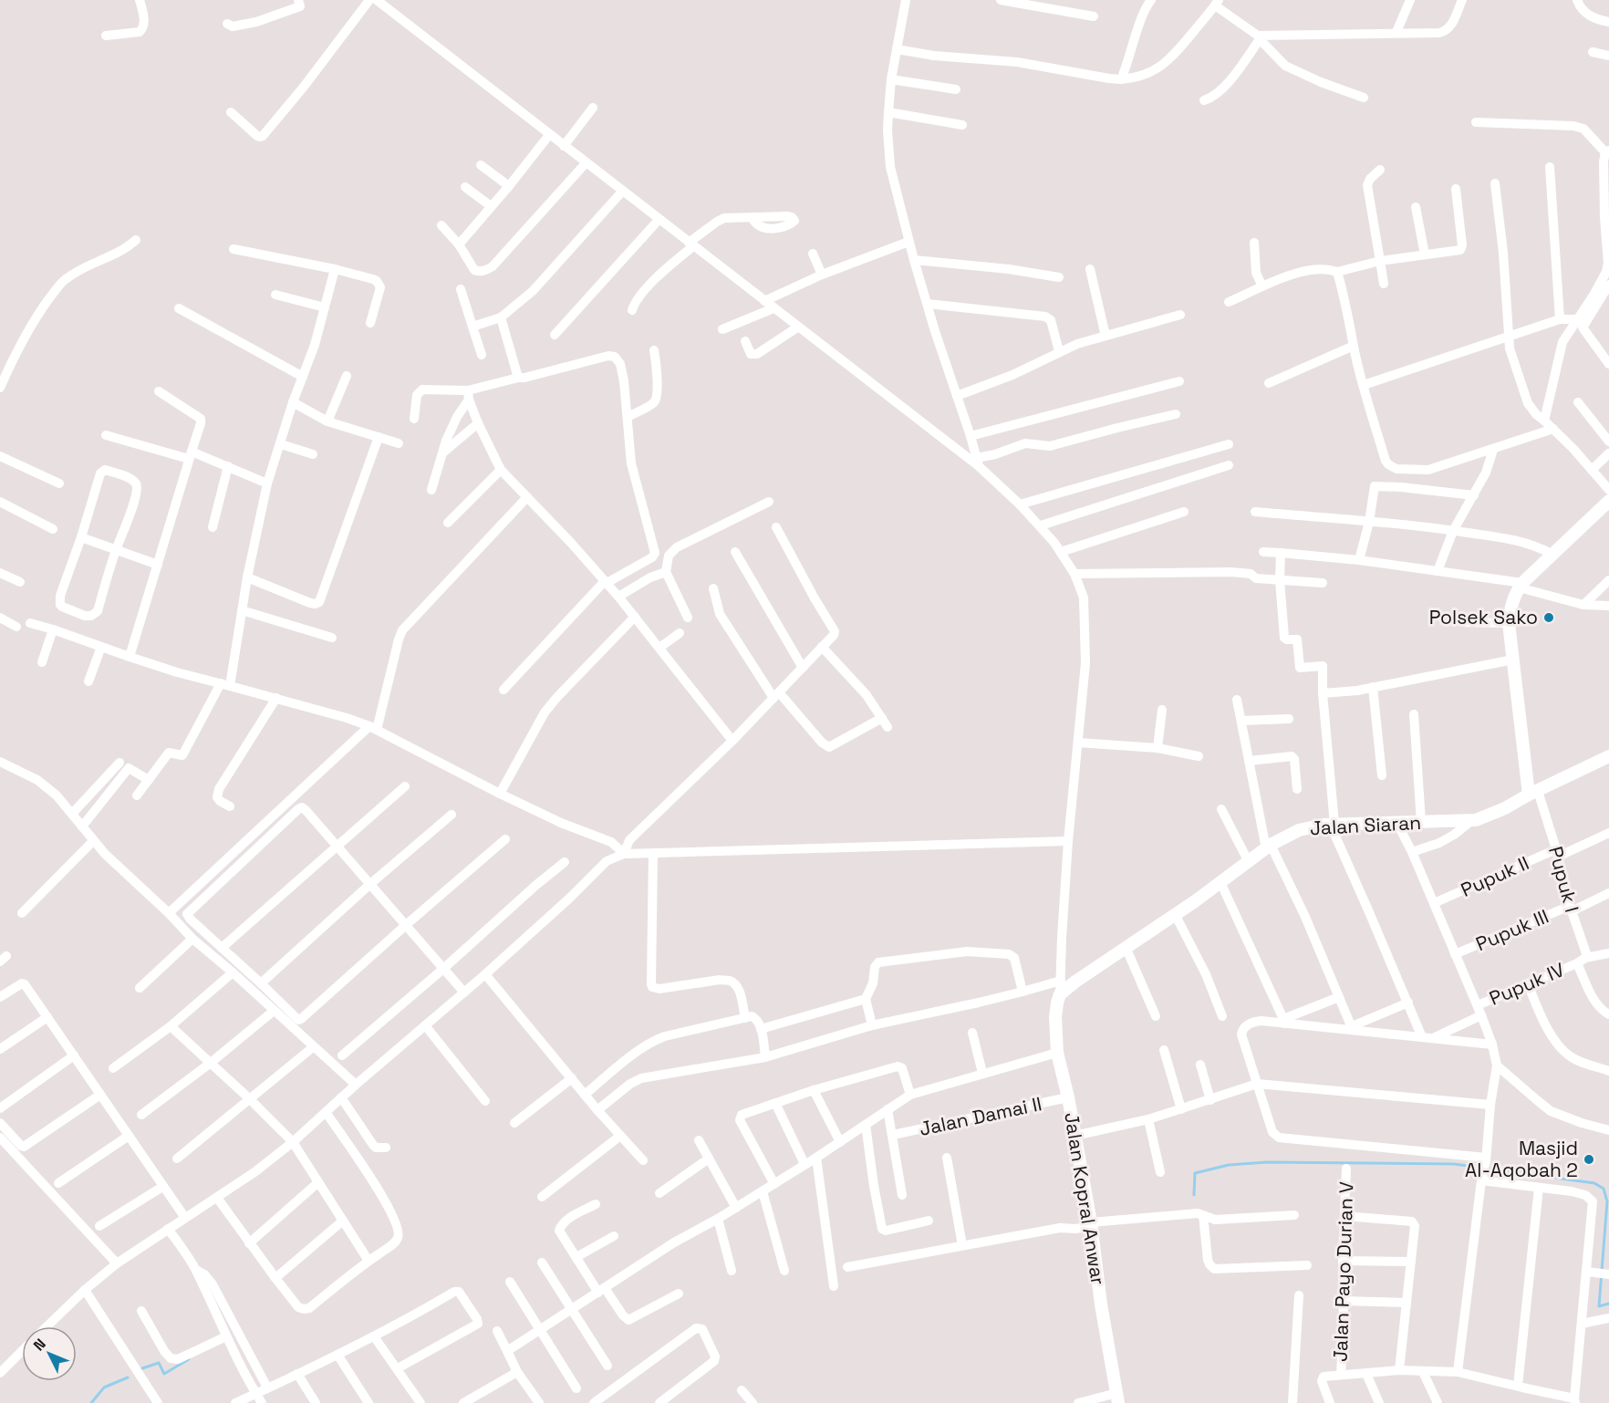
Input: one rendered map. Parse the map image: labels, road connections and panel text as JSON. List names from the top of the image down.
{
  "streets": {
    "street": [
      "Jalan Siaran",
      "Pupuk II",
      "Pupuk I",
      "Pupuk III",
      "Pupuk IV",
      "Jalan Damai II",
      "Jalan Kopral Anwar",
      "Jalan Payo Durian V"
    ]
  },
  "crossings": [
    ["Jalan Siaran", "Pupuk I"],
    ["Jalan Siaran", "Jalan Kopral Anwar"],
    ["Pupuk II", "Pupuk I"],
    ["Pupuk I", "Pupuk III"],
    ["Pupuk I", "Pupuk IV"],
    ["Jalan Damai II", "Jalan Kopral Anwar"]
  ],
  "places": ["Polsek Sako", "Masjid Al-Aqobah 2"],
  "north": "top left"
}
